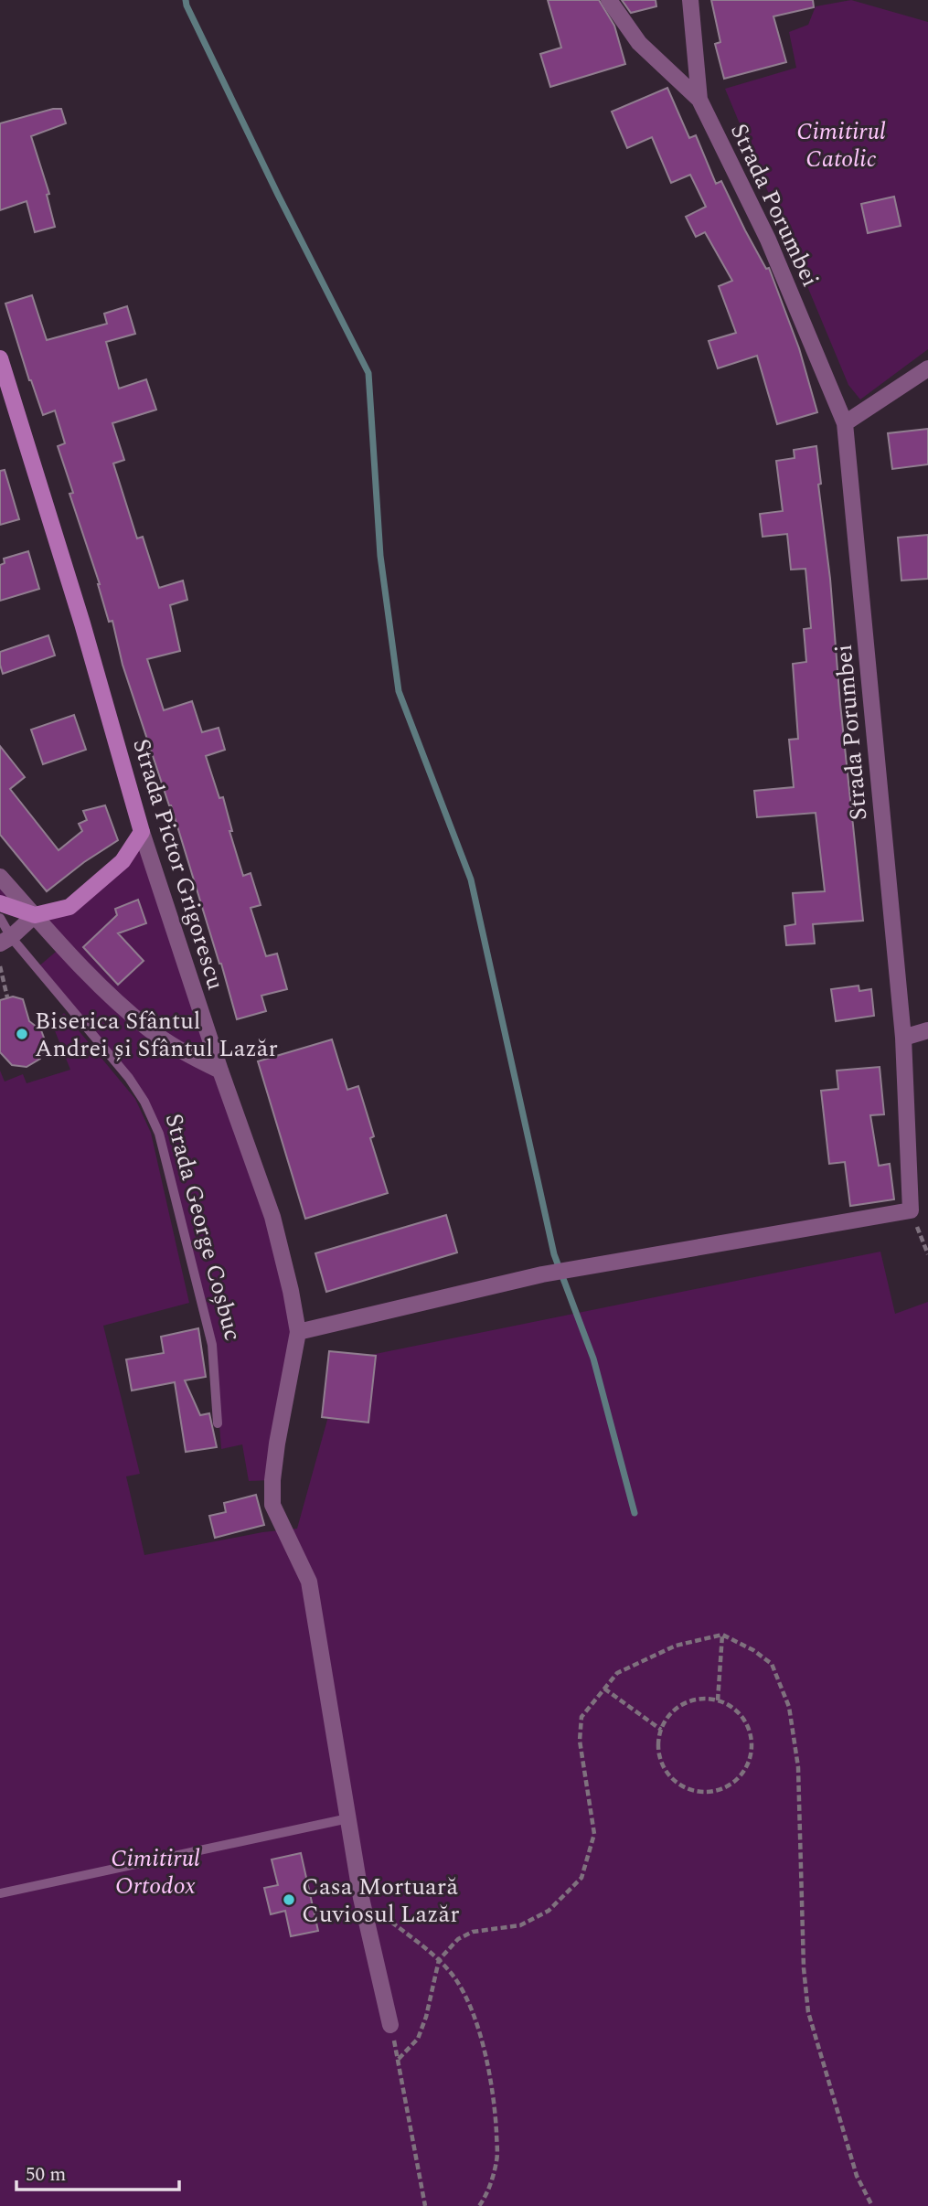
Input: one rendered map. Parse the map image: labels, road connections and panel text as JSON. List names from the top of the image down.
{
  "streets": {
    "street": ["Strada Porumbei", "Strada Pictor Grigorescu"],
    "lane": ["Strada George Coșbuc"]
  },
  "parks": ["Cimitirul Catolic", "Cimitirul Ortodox"],
  "places": ["Biserica Sfântul Andrei și Sfântul Lazăr", "Casa Mortuară Cuviosul Lazăr"],
  "scale_bar": "50 m"
}
